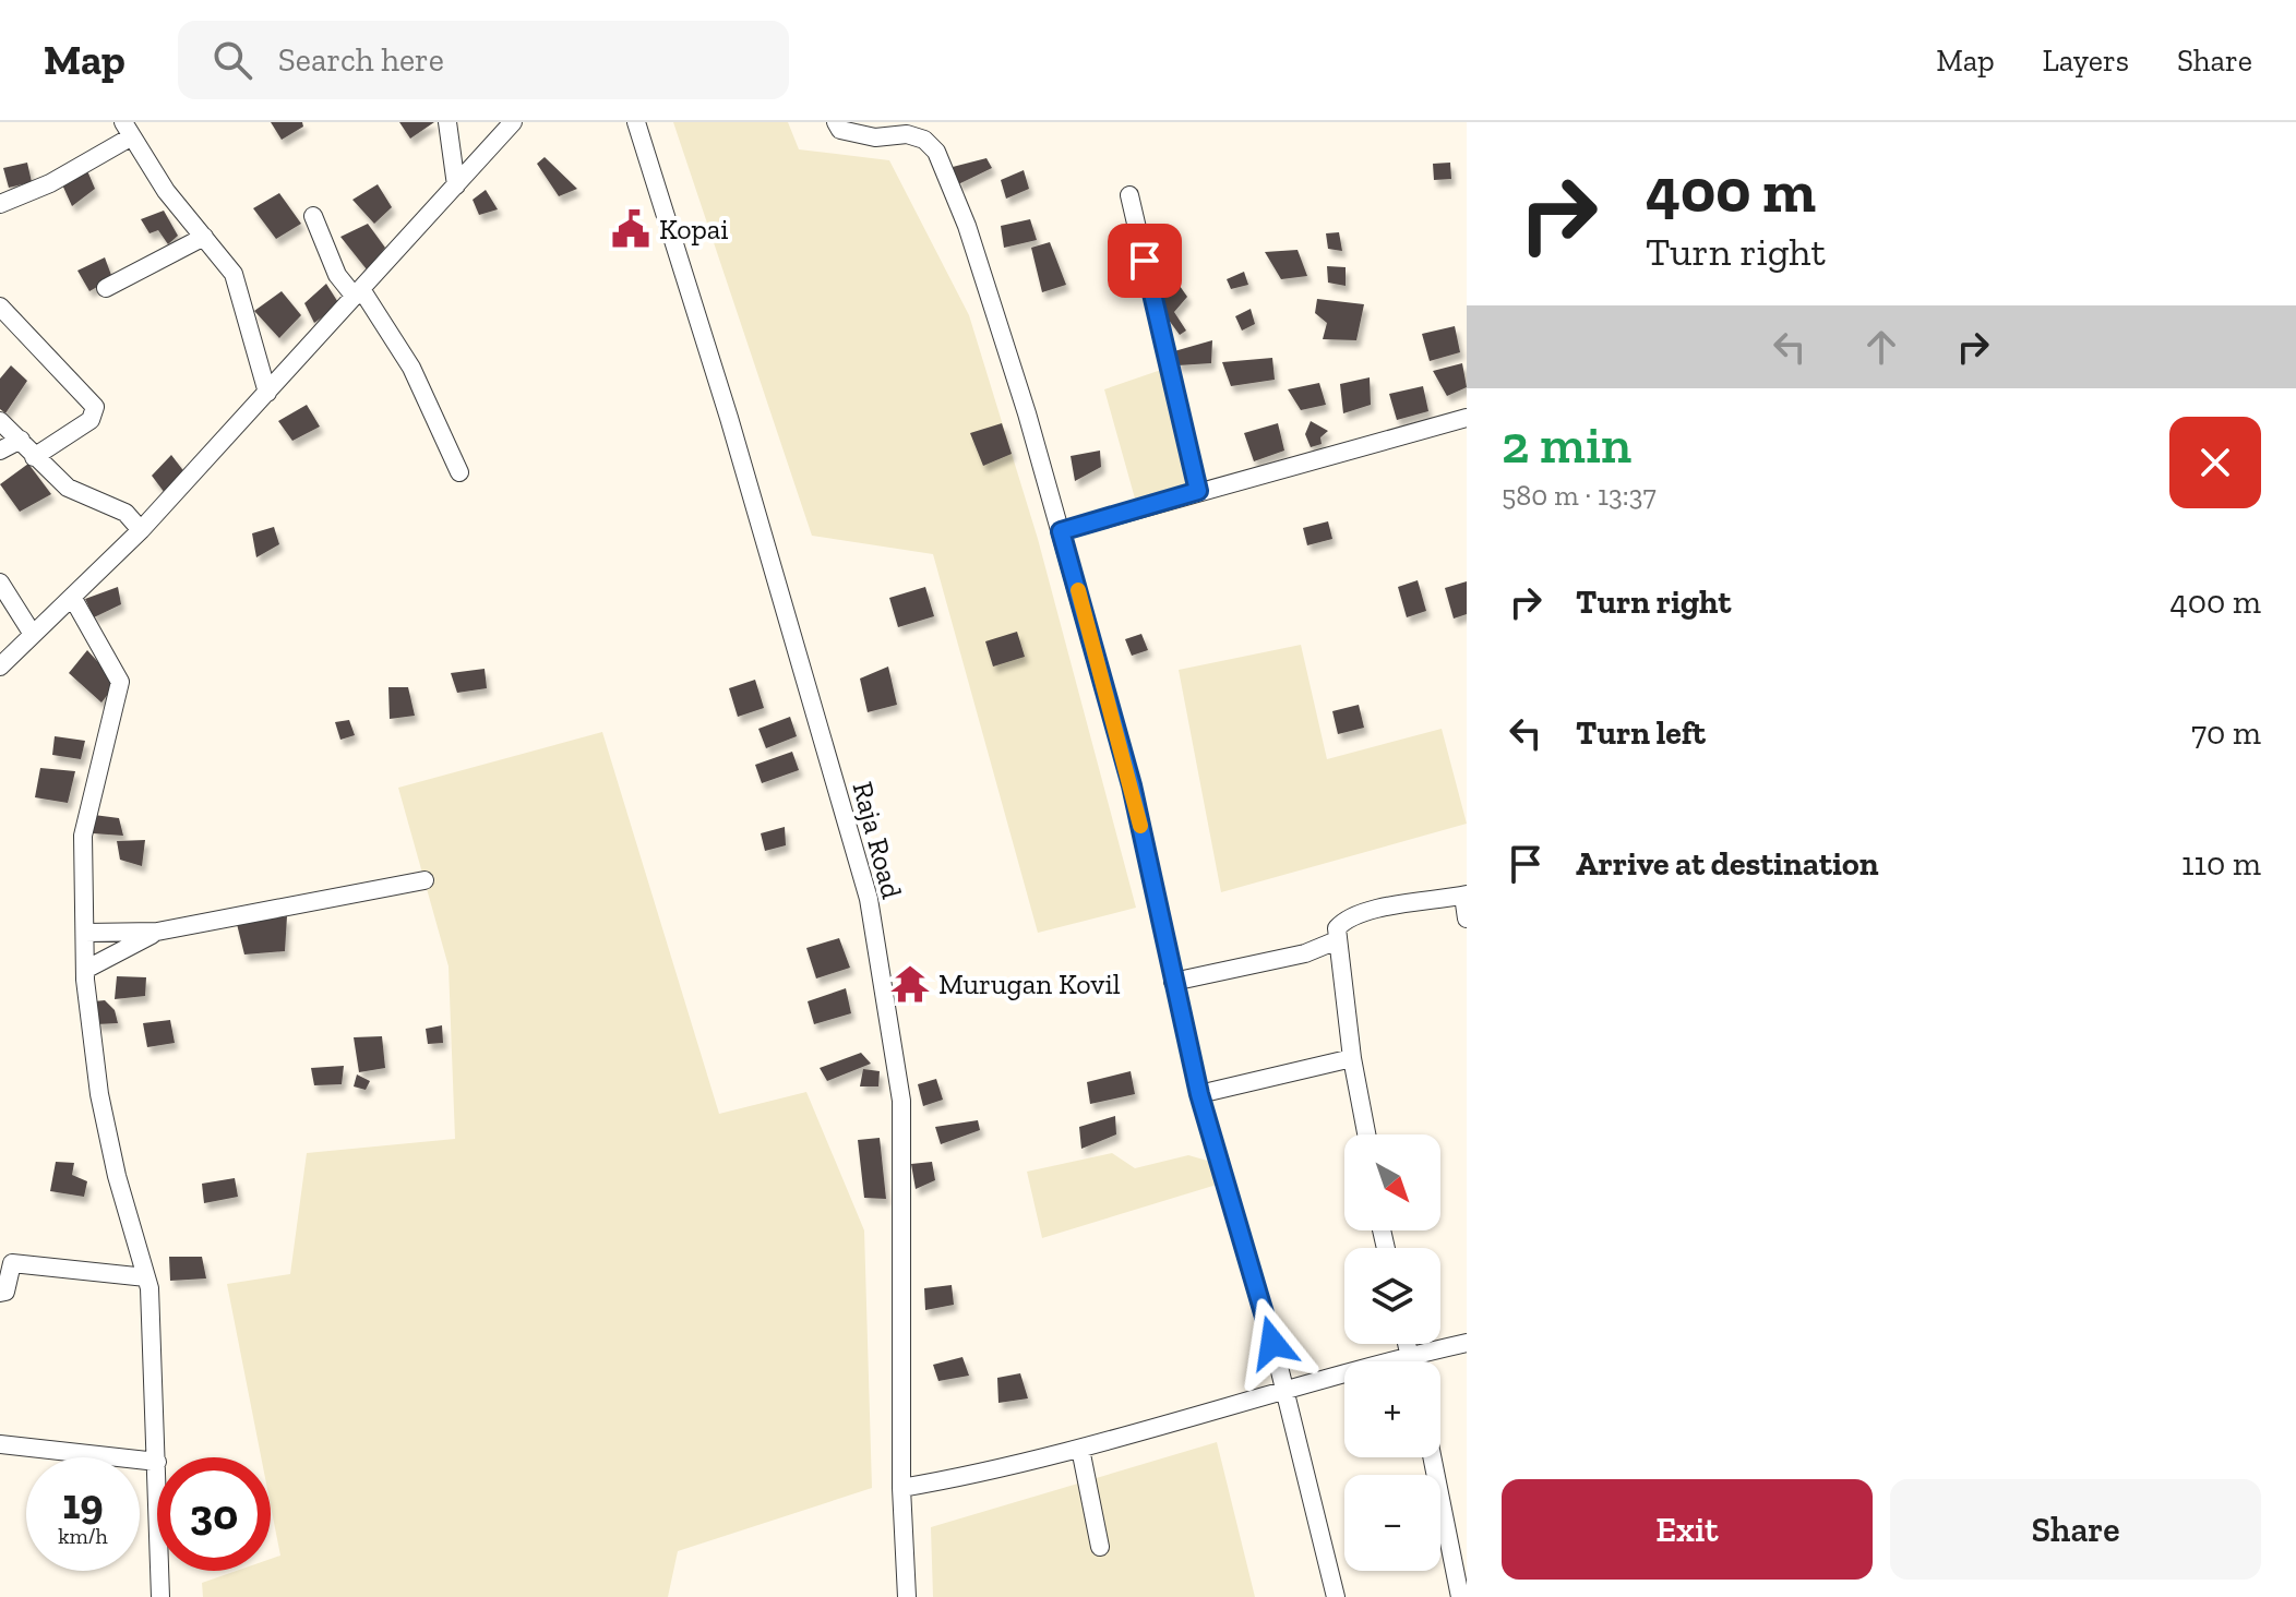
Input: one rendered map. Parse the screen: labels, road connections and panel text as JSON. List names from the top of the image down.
{
  "streets": {
    "street": ["Raja Road"]
  },
  "places": {
    "public building": ["Kopai"],
    "temple": ["Murugan Kovil"]
  },
  "north": "bottom right",
  "page": {
    "header": "Map",
    "search": "Search here",
    "nav": ["Map", "Layers", "Share"],
    "turn": ["400 m", "Turn right"],
    "heading": ["2 min", "580 m · 13:37"],
    "list": [
      {
        "name": "Turn right",
        "value": "400 m"
      },
      {
        "name": "Turn left",
        "value": "70 m"
      },
      {
        "name": "Arrive at destination",
        "value": "110 m"
      }
    ],
    "map_buttons": ["+", "−"],
    "speed": "19 km/h",
    "limit": "30",
    "buttons": ["Exit", "Share"]
  }
}
